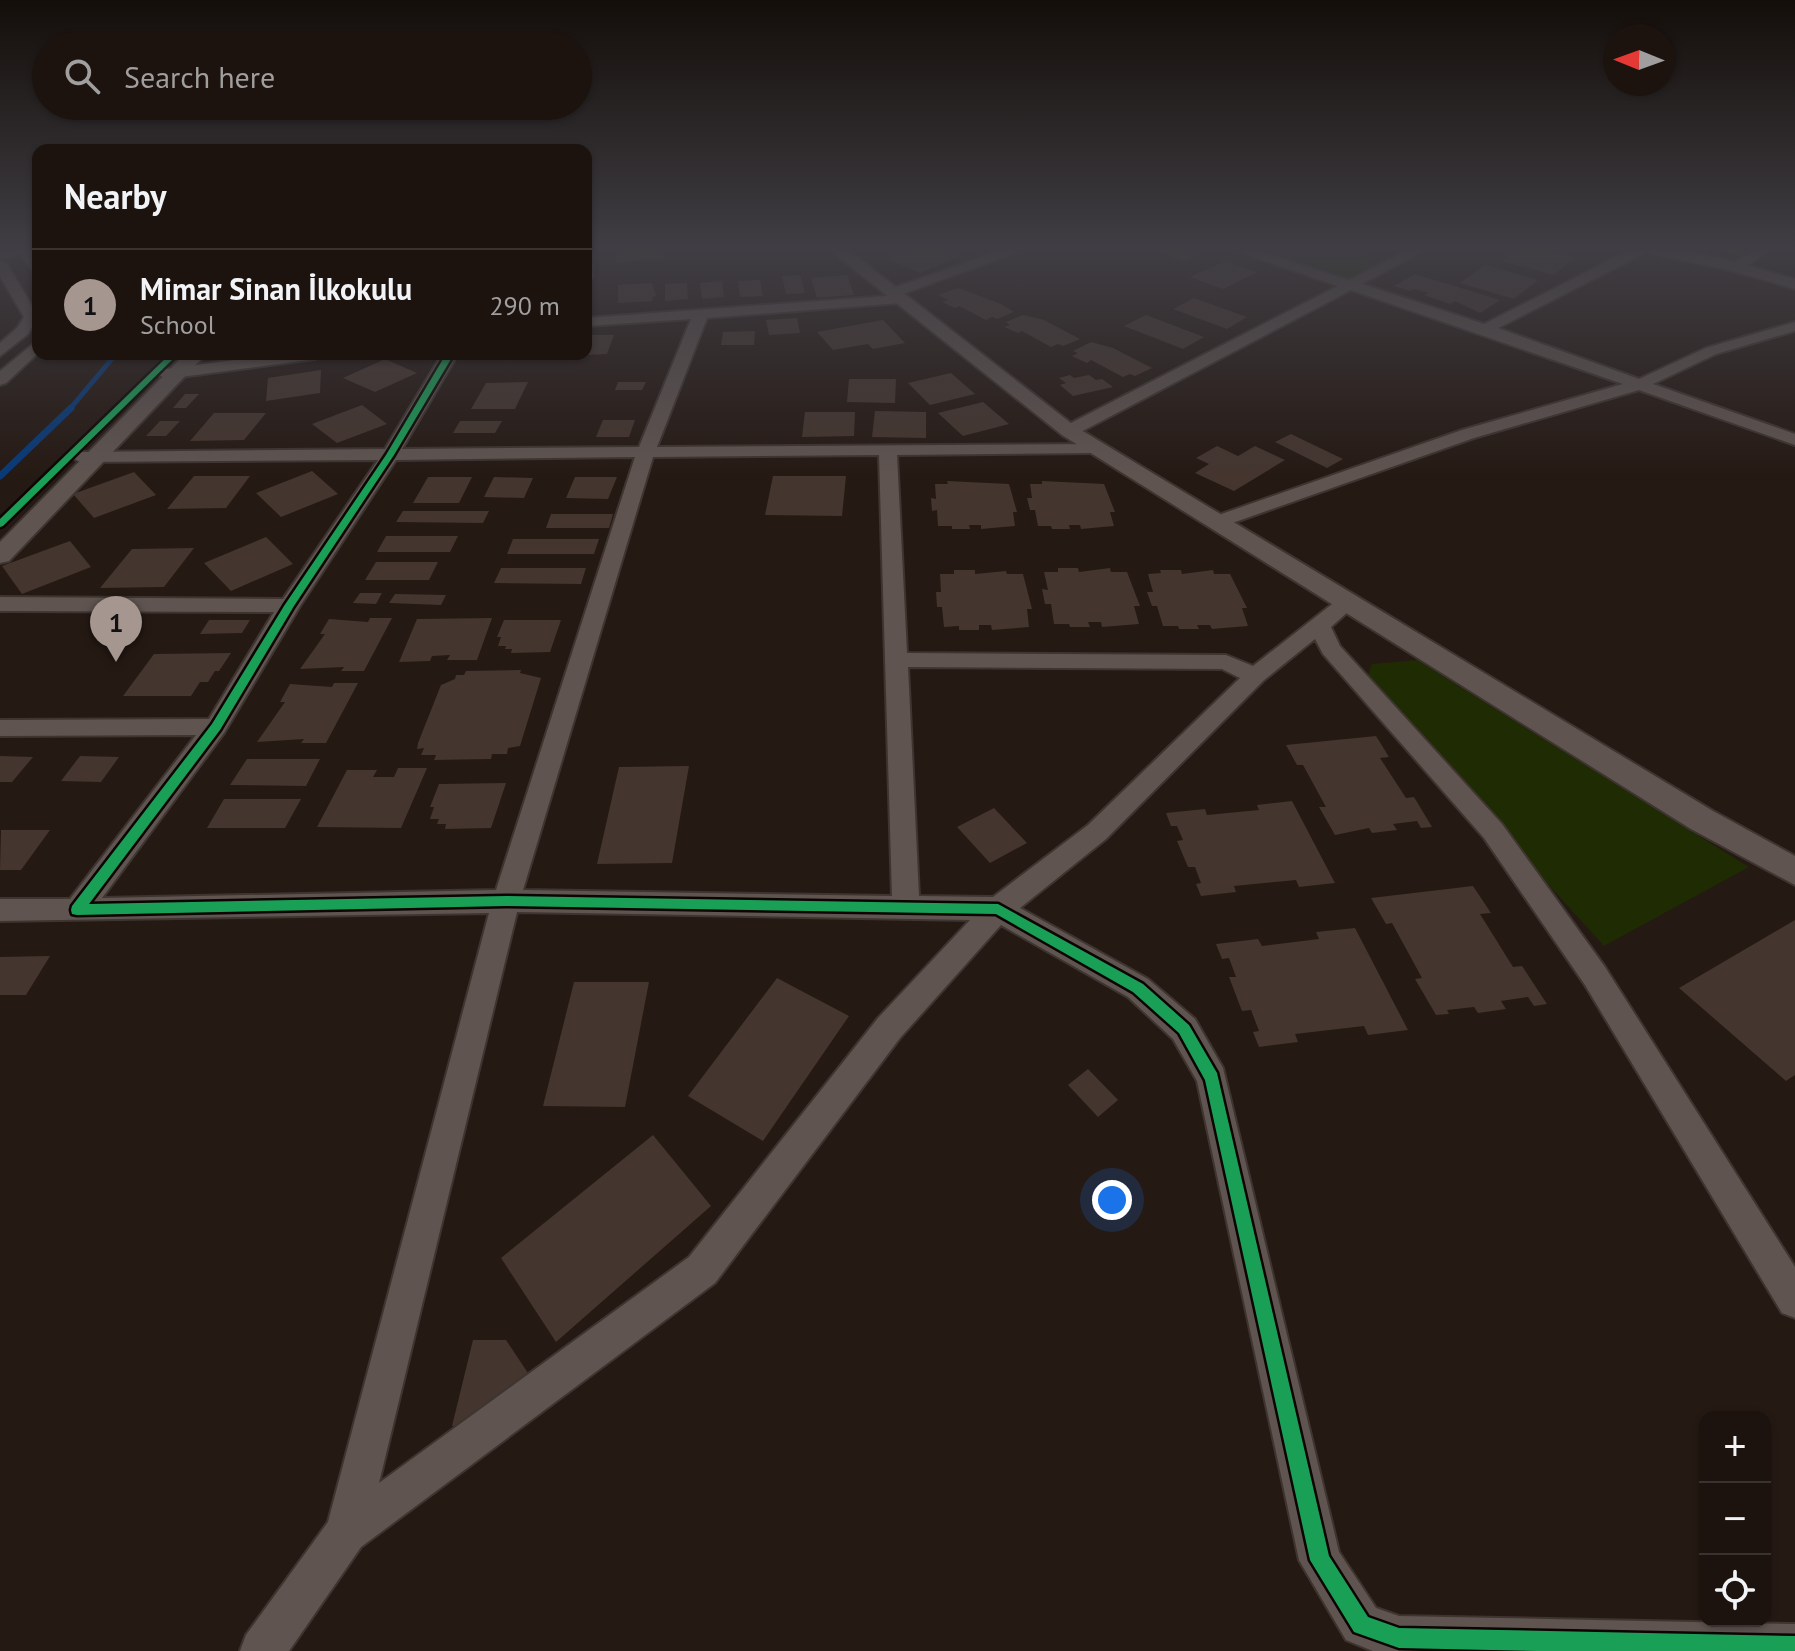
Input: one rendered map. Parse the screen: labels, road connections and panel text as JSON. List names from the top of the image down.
{
  "north": "left",
  "page": {
    "search": "Search here",
    "heading": "Nearby",
    "list": [
      {
        "mark": "1",
        "name": "Mimar Sinan İlkokulu",
        "note": "School",
        "value": "290 m"
      }
    ],
    "pins": "1",
    "map_buttons": ["+", "−"]
  }
}
